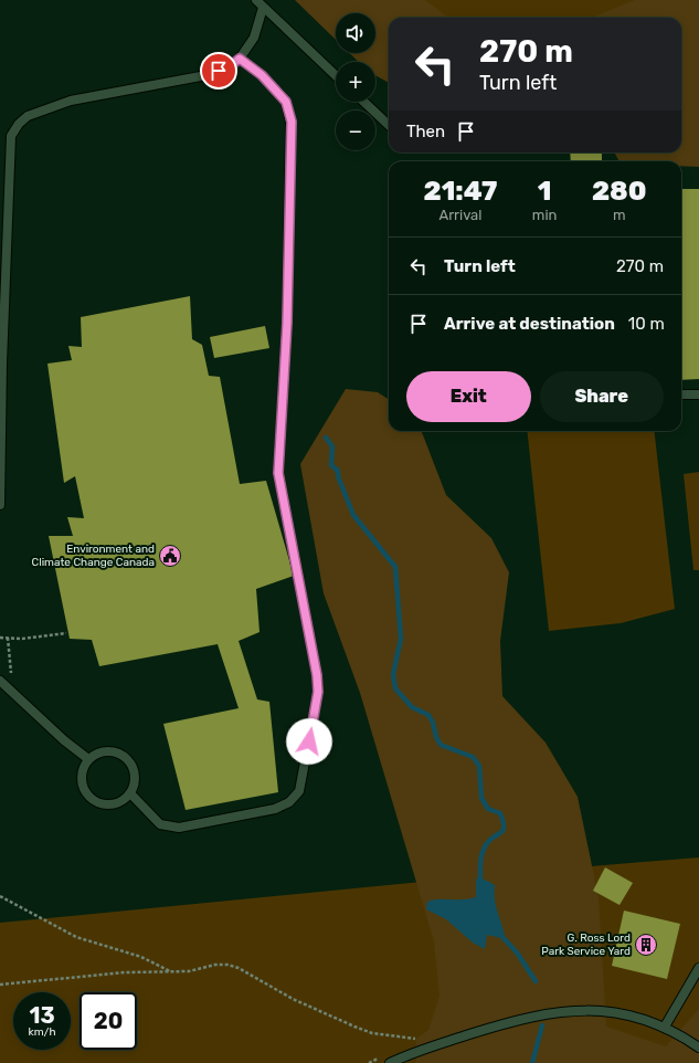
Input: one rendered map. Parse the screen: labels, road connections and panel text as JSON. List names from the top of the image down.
{
  "places": {
    "public building": ["Environment and Climate Change Canada"],
    "building": ["G. Ross Lord Park Service Yard"]
  },
  "page": {
    "map_buttons": ["+", "−"],
    "turn": ["270 m", "Turn left"],
    "then": "Then",
    "eta": [
      "21:47",
      "Arrival",
      "1",
      "min",
      "280",
      "m"
    ],
    "list": [
      {
        "name": "Turn left",
        "value": "270 m"
      },
      {
        "name": "Arrive at destination",
        "value": "10 m"
      }
    ],
    "buttons": ["Exit", "Share"],
    "speed": "13 km/h",
    "limit": "20"
  }
}
